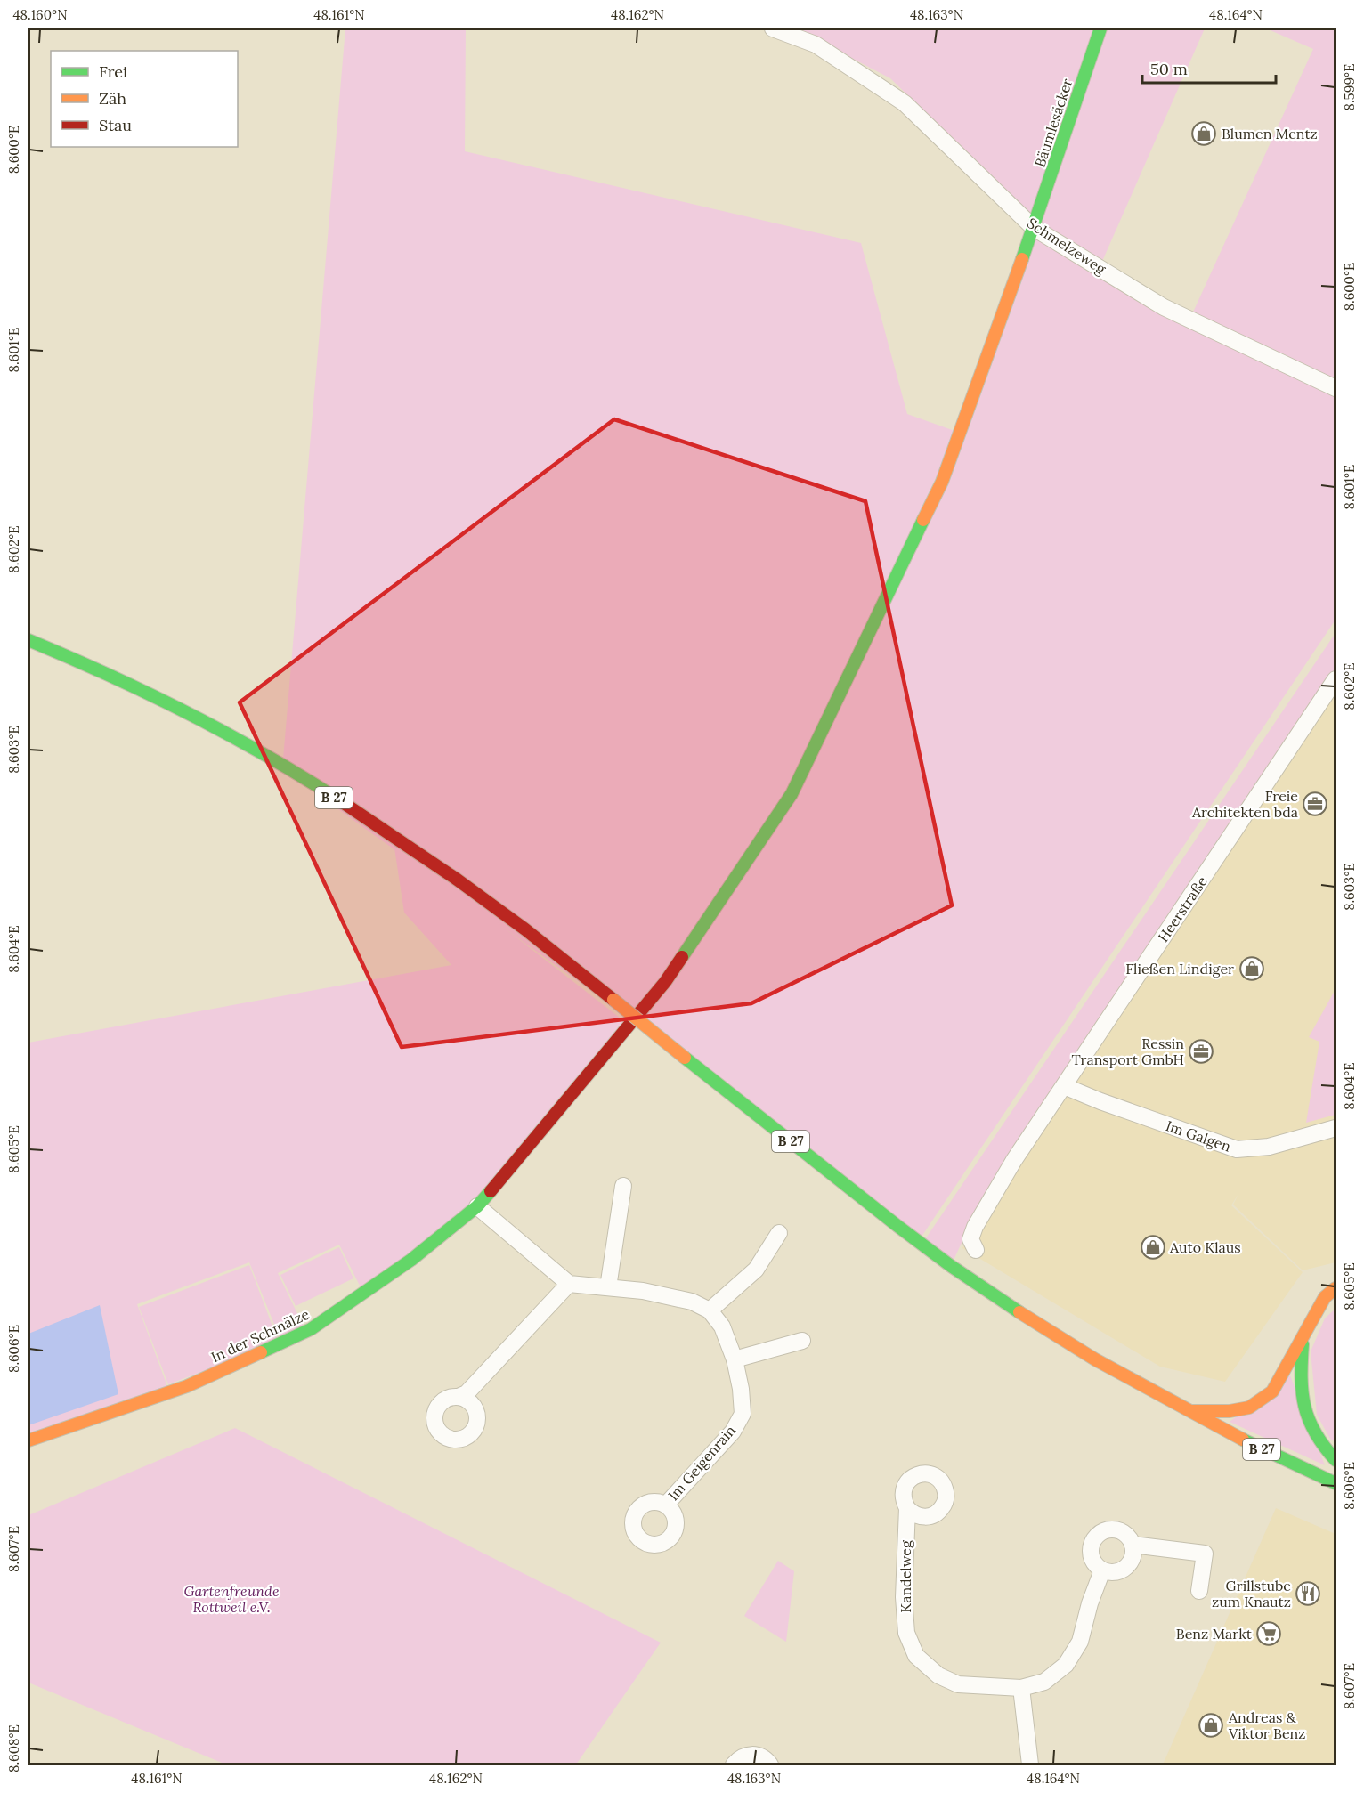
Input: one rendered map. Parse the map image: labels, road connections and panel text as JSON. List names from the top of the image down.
{
  "streets": {
    "main road": ["Bäumlesäcker", "B 27", "In der Schmälze"],
    "street": [
      "Schmelzeweg",
      "Heerstraße",
      "Im Galgen",
      "Im Geigenrain",
      "Kandelweg"
    ]
  },
  "crossings": [
    ["Bäumlesäcker", "Schmelzeweg"],
    ["Bäumlesäcker", "In der Schmälze"],
    ["Heerstraße", "Im Galgen"]
  ],
  "parks": ["Gartenfreunde Rottweil e.V."],
  "places": {
    "shop": [
      "Blumen Mentz",
      "Fließen Lindiger",
      "Auto Klaus",
      "Andreas & Viktor Benz"
    ],
    "office": ["Freie Architekten bda", "Ressin Transport GmbH"],
    "restaurant": ["Grillstube zum Knautz"],
    "supermarket": ["Benz Markt"]
  },
  "legend": ["Frei", "Zäh", "Stau"],
  "scale_bar": "50 m",
  "coordinates": [
    "48.160°N",
    "48.161°N",
    "48.162°N",
    "48.163°N",
    "48.164°N",
    "8.599°E",
    "8.600°E",
    "8.601°E",
    "8.602°E",
    "8.603°E",
    "8.604°E",
    "8.605°E",
    "8.606°E",
    "8.607°E",
    "8.608°E"
  ]
}
